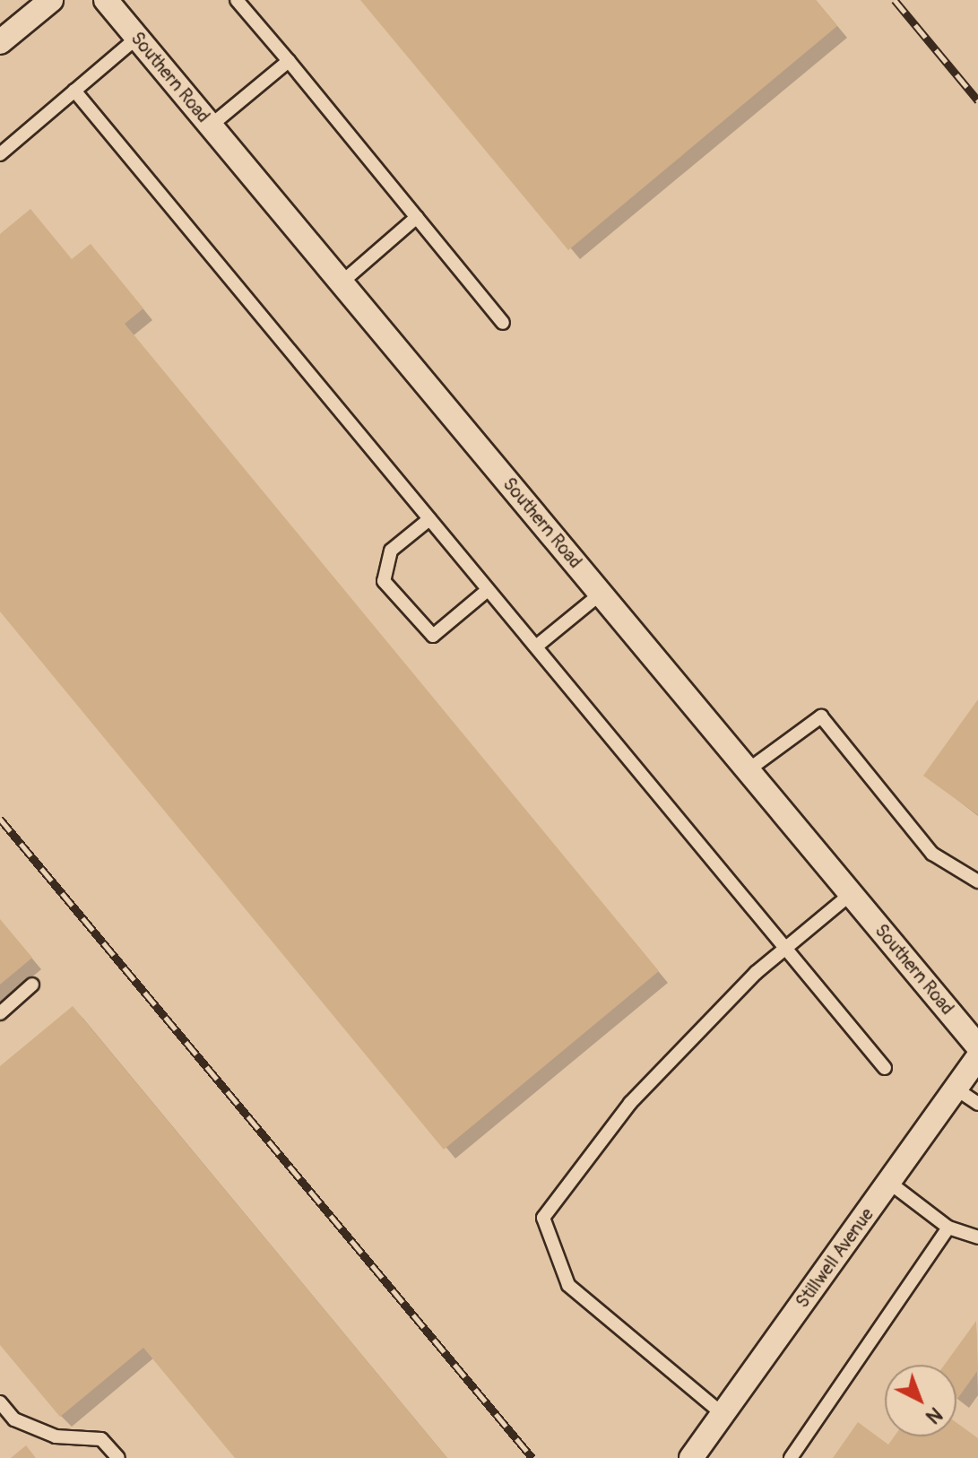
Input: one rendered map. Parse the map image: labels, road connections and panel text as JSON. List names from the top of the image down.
{
  "streets": {
    "street": ["Southern Road", "Stillwell Avenue"]
  },
  "north": "bottom right"
}
